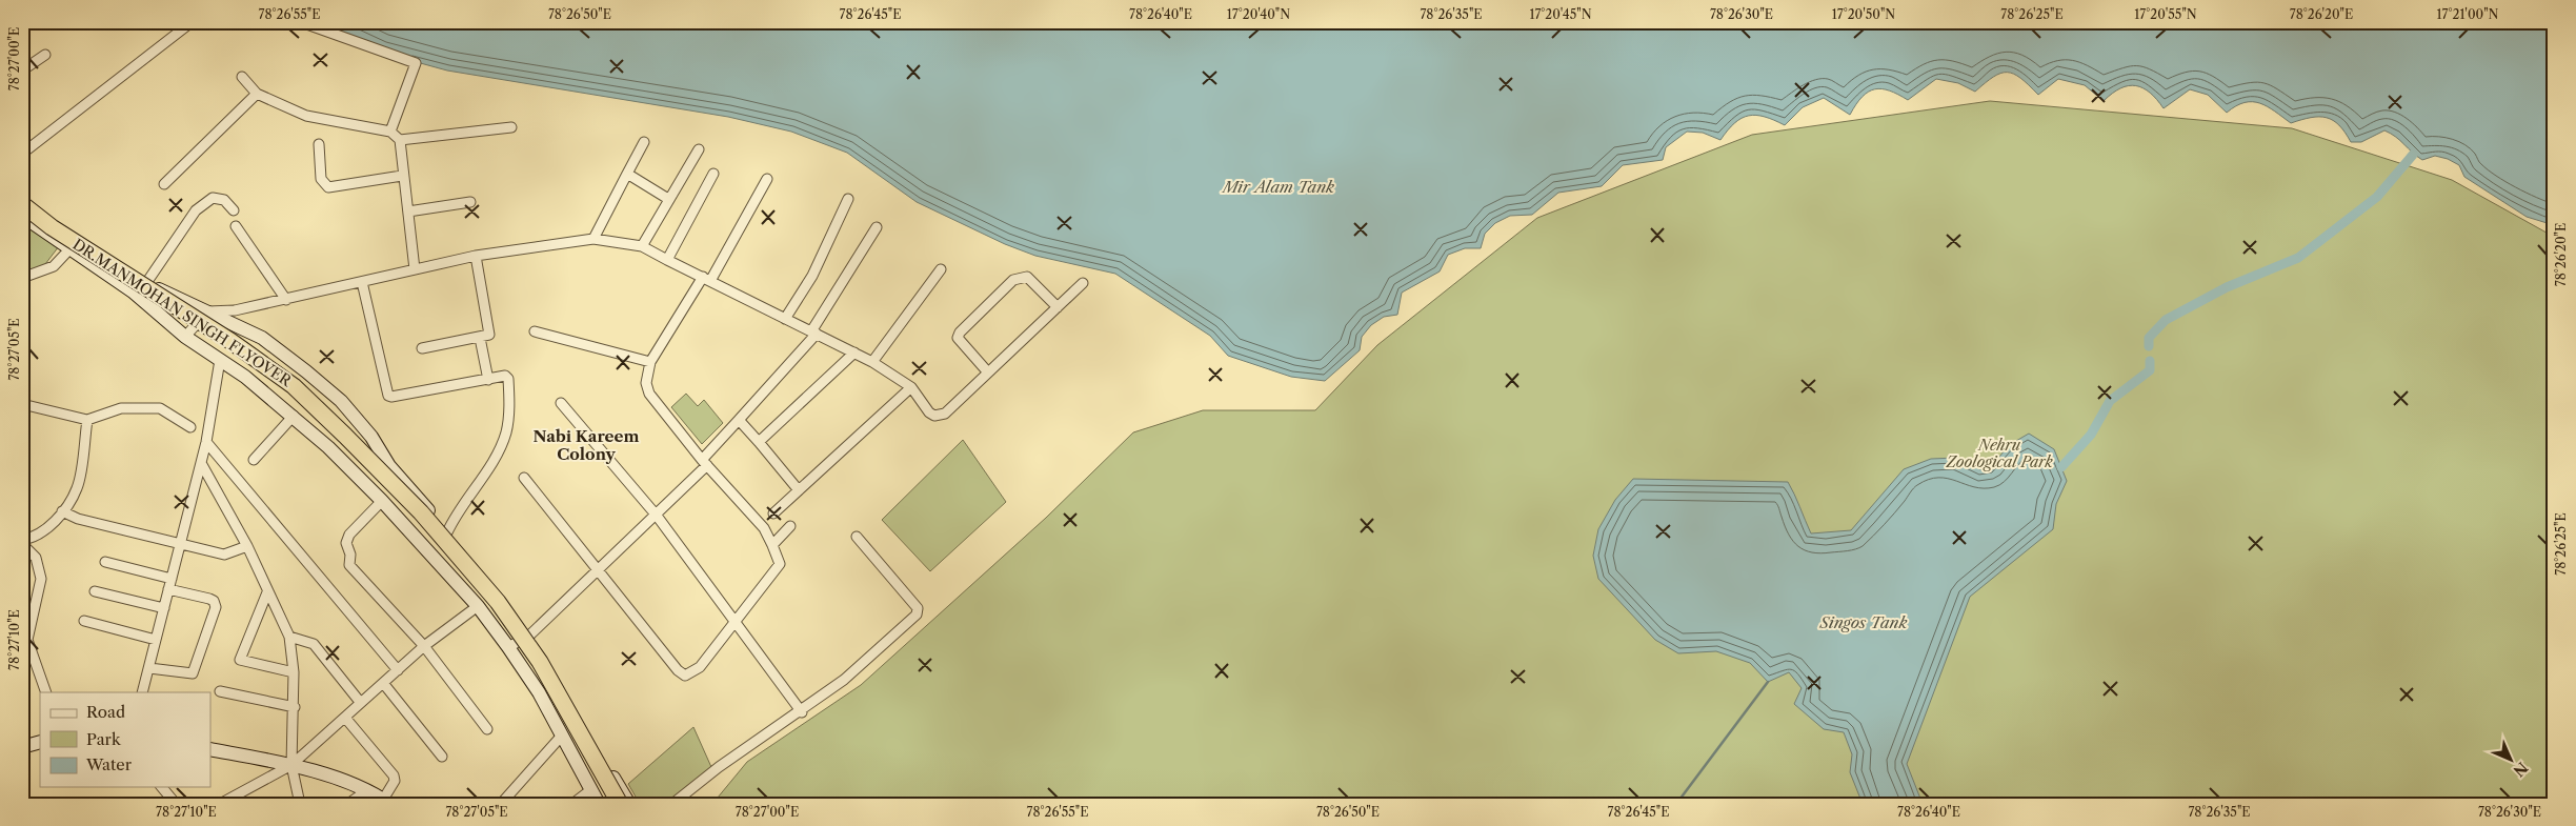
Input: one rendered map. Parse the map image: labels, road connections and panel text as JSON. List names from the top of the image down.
{
  "streets": {
    "highway": ["DR.MANMOHAN SINGH FLYOVER"]
  },
  "districts": ["Nabi Kareem Colony"],
  "water": ["Mir Alam Tank", "Singos Tank"],
  "parks": ["Nehru Zoological Park"],
  "legend": ["Road", "Park", "Water"],
  "north": "bottom right",
  "coordinates": [
    "78°26'55\"E",
    "78°26'50\"E",
    "78°26'45\"E",
    "78°26'40\"E",
    "17°20'40\"N",
    "78°26'35\"E",
    "17°20'45\"N",
    "78°26'30\"E",
    "17°20'50\"N",
    "78°26'25\"E",
    "17°20'55\"N",
    "78°26'20\"E",
    "17°21'00\"N",
    "78°27'00\"E",
    "78°27'05\"E",
    "78°27'10\"E"
  ]
}
